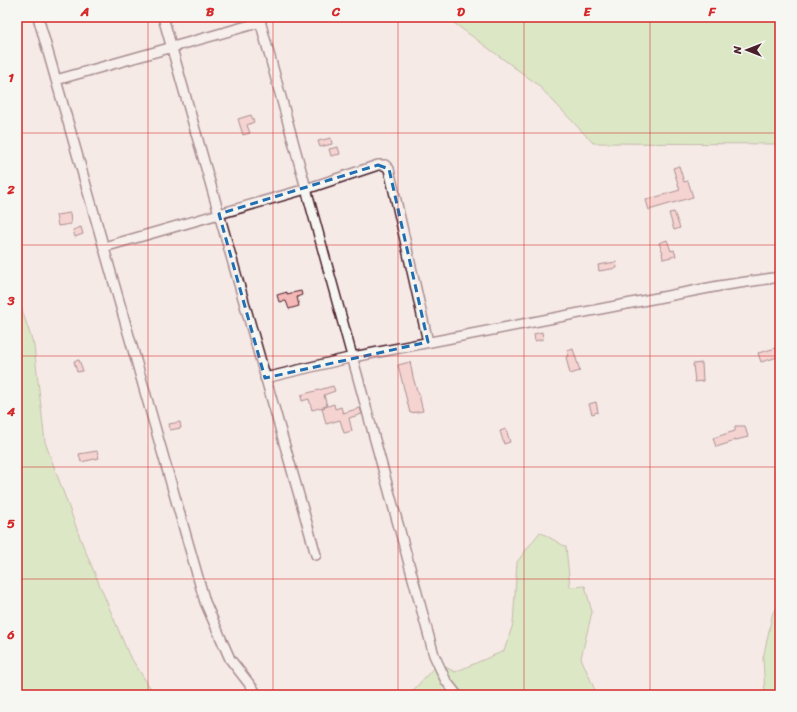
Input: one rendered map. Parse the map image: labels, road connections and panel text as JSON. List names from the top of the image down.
{
  "north": "left",
  "grid": {
    "columns": [
      "A",
      "B",
      "C",
      "D",
      "E",
      "F"
    ],
    "rows": [
      "1",
      "2",
      "3",
      "4",
      "5",
      "6"
    ]
  }
}
